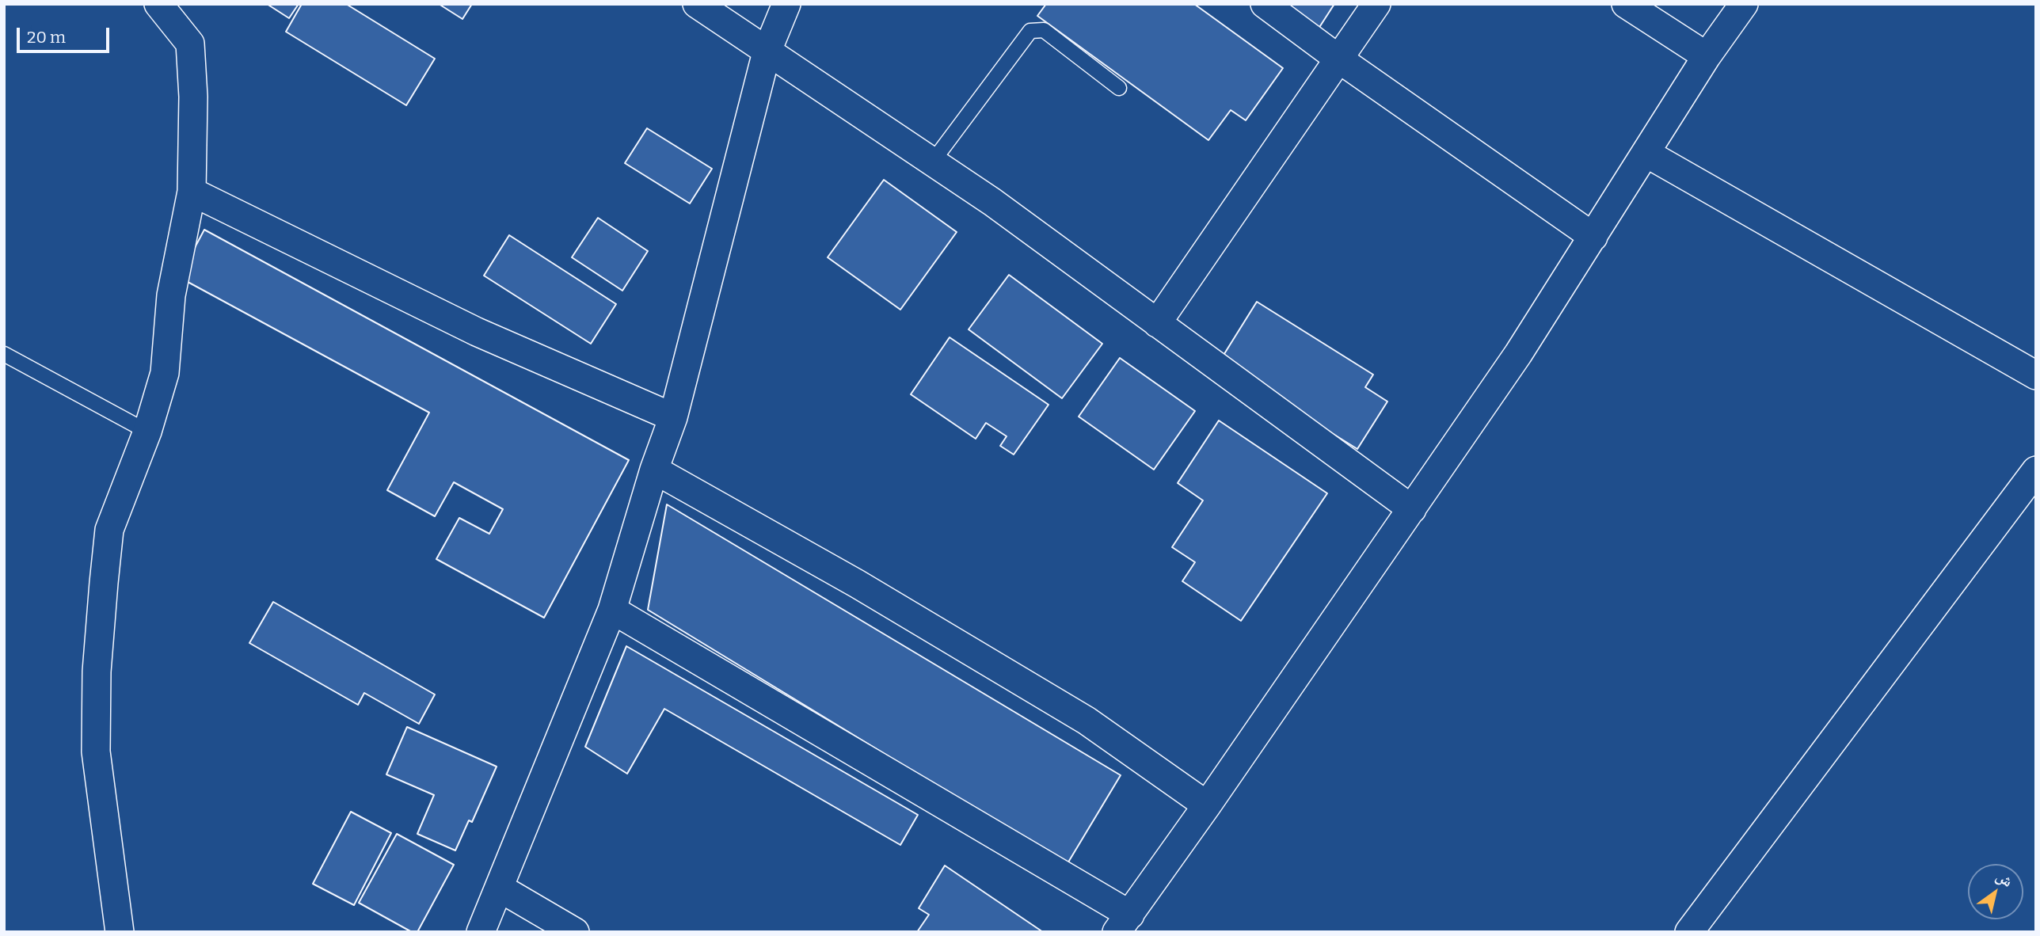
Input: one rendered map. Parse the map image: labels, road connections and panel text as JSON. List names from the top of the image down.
{
  "scale_bar": "20 m",
  "north": "top right"
}
